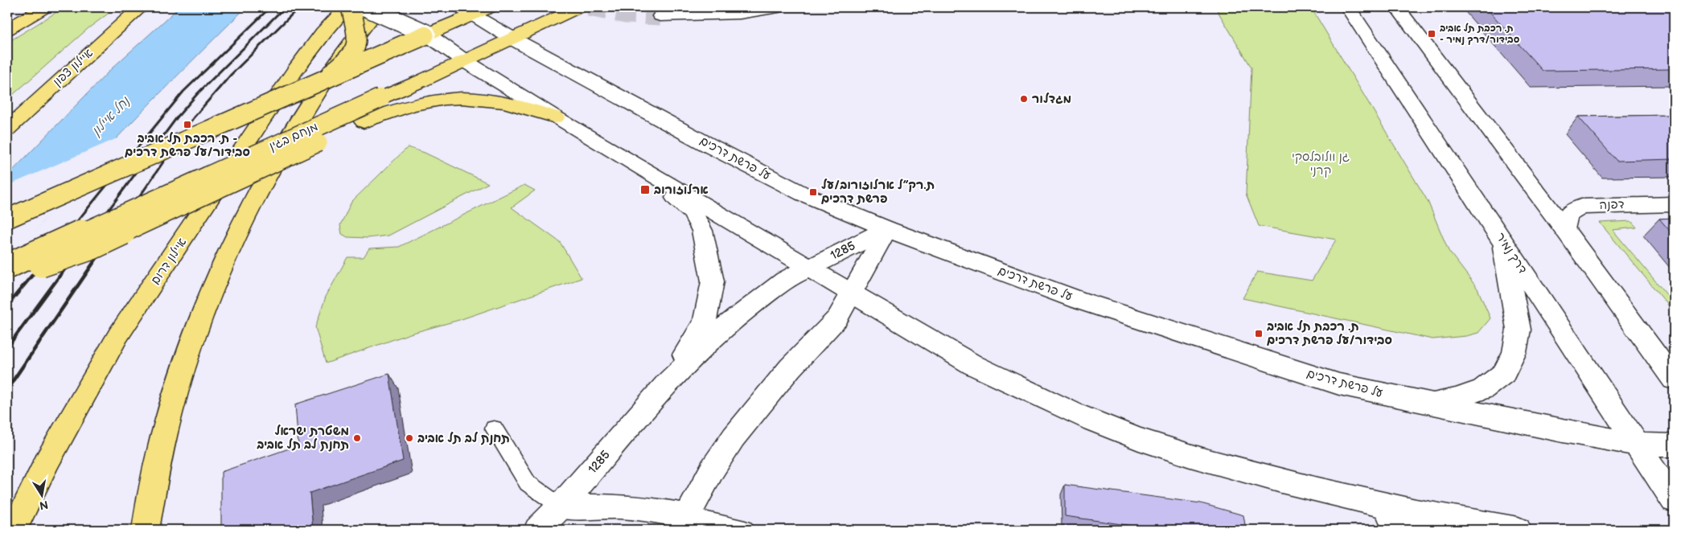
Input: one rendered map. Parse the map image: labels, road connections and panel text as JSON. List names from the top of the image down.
{
  "streets": {
    "main road": ["איילון צפון", "מנחם בגין", "איילון דרום"],
    "street": [
      "על פרשת דרכים",
      "דפנה",
      "1285",
      "דרך נמיר"
    ]
  },
  "crossings": [
    ["מנחם בגין", "על פרשת דרכים"],
    ["על פרשת דרכים", "1285"],
    ["על פרשת דרכים", "דרך נמיר"]
  ],
  "water": ["נחל איילון"],
  "parks": ["גן וולובלסקי קרני"],
  "places": {
    "transit": [
      "ת. רכבת תל אביב - סבידור/דרך נמיר",
      "ת. רכבת תל אביב - סבידור/על פרשת דרכים",
      "ארלוזורוב",
      "ת.רק״ל ארלוזורוב/על פרשת דרכים",
      "ת. רכבת תל אביב סבידור/על פרשת דרכים"
    ],
    "other": ["מגדלור", "משטרת ישראל תחנת לב תל אביב", "תחנת לב תל אביב"]
  },
  "north": "bottom"
}
